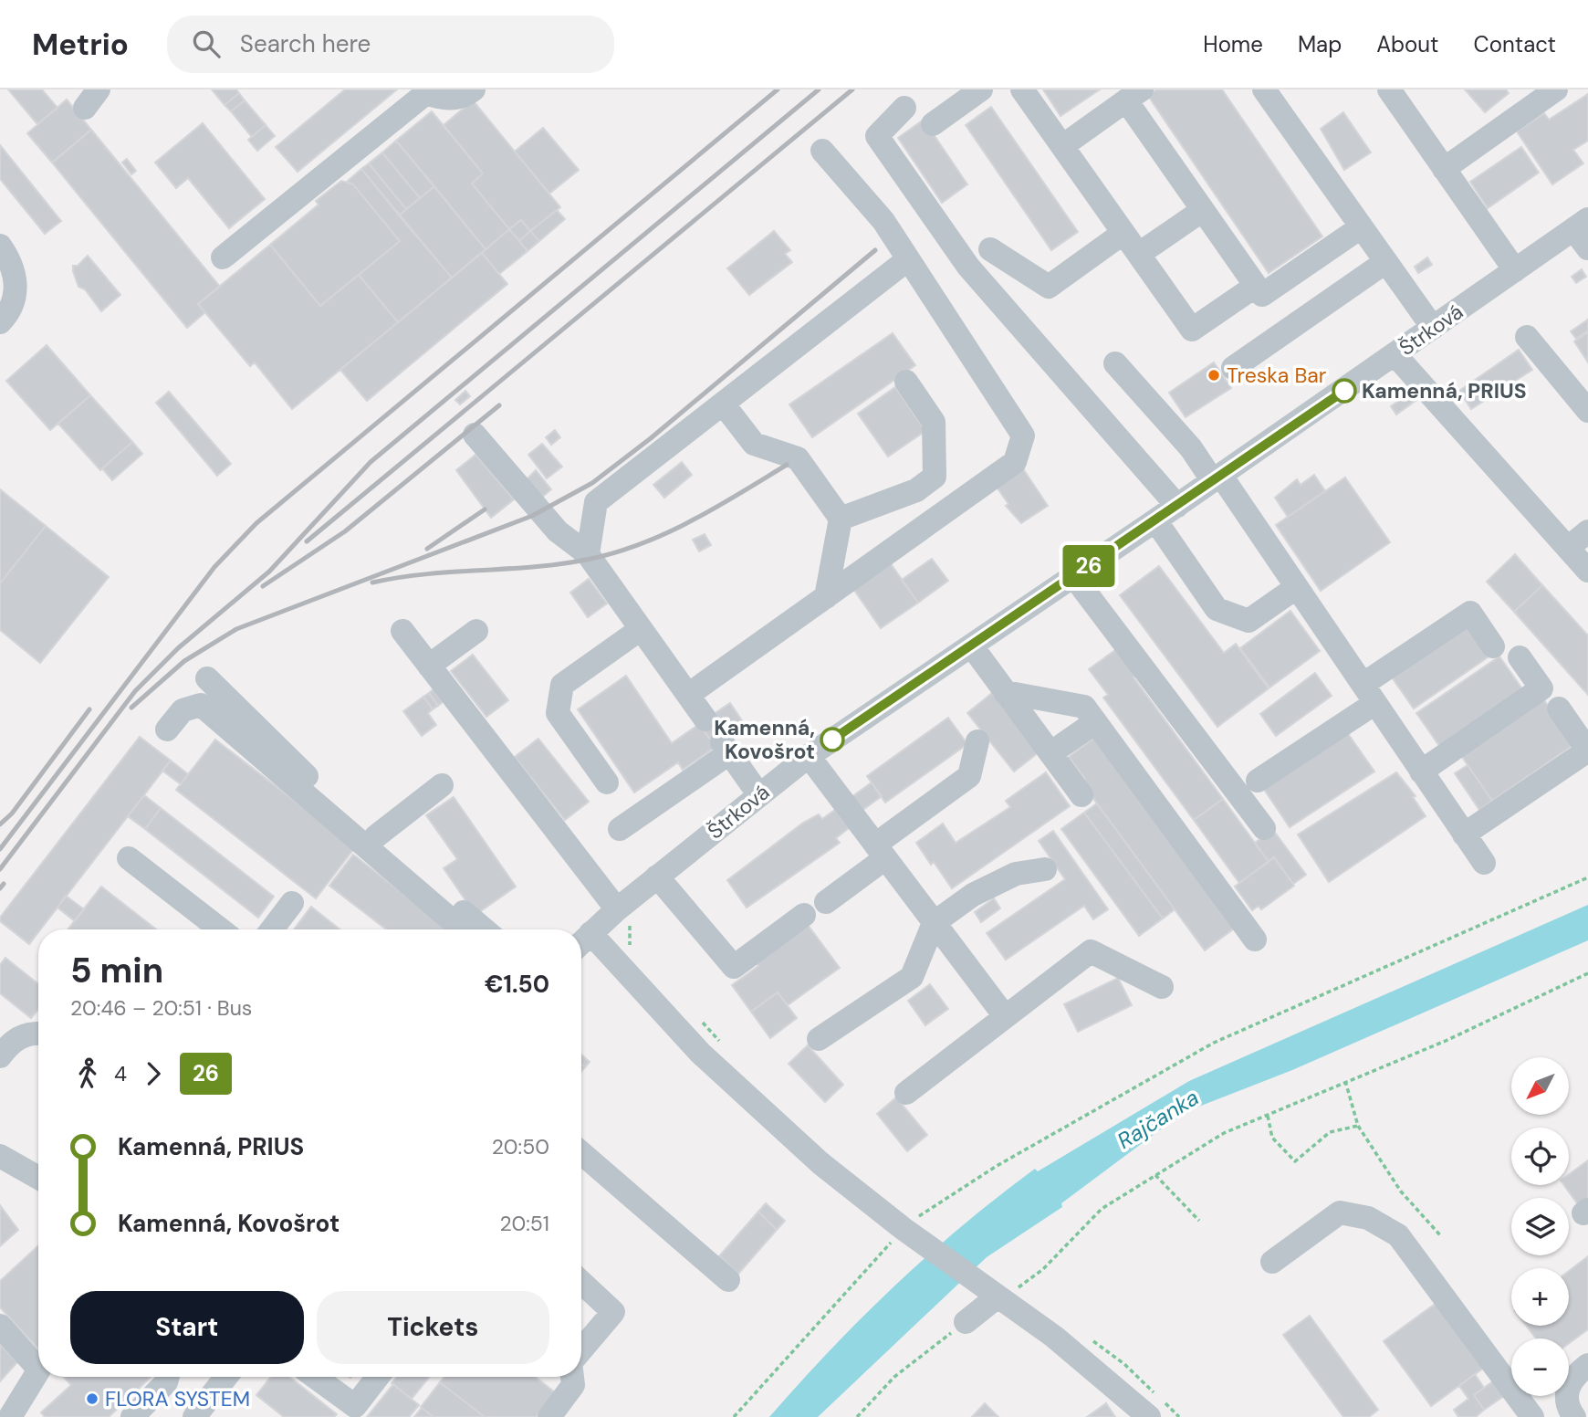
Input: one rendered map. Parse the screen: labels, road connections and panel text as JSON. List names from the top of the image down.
{
  "streets": {
    "street": ["Štrková"]
  },
  "water": ["Rajčanka"],
  "places": [
    "Treska Bar",
    "Kamenná, PRIUS",
    "Kamenná, Kovošrot",
    "FLORA SYSTEM"
  ],
  "lines": ["bus line 26"],
  "north": "bottom left",
  "page": {
    "header": "Metrio",
    "search": "Search here",
    "nav": [
      "Home",
      "Map",
      "About",
      "Contact"
    ],
    "on_map": "26",
    "heading": ["5 min", "20:46 – 20:51 · Bus", "€1.50"],
    "legs": ["4", "26"],
    "map_buttons": ["+", "−"],
    "list": [
      {
        "name": "Kamenná, PRIUS",
        "value": "20:50"
      },
      {
        "name": "Kamenná, Kovošrot",
        "value": "20:51"
      }
    ],
    "buttons": ["Start", "Tickets"]
  }
}
